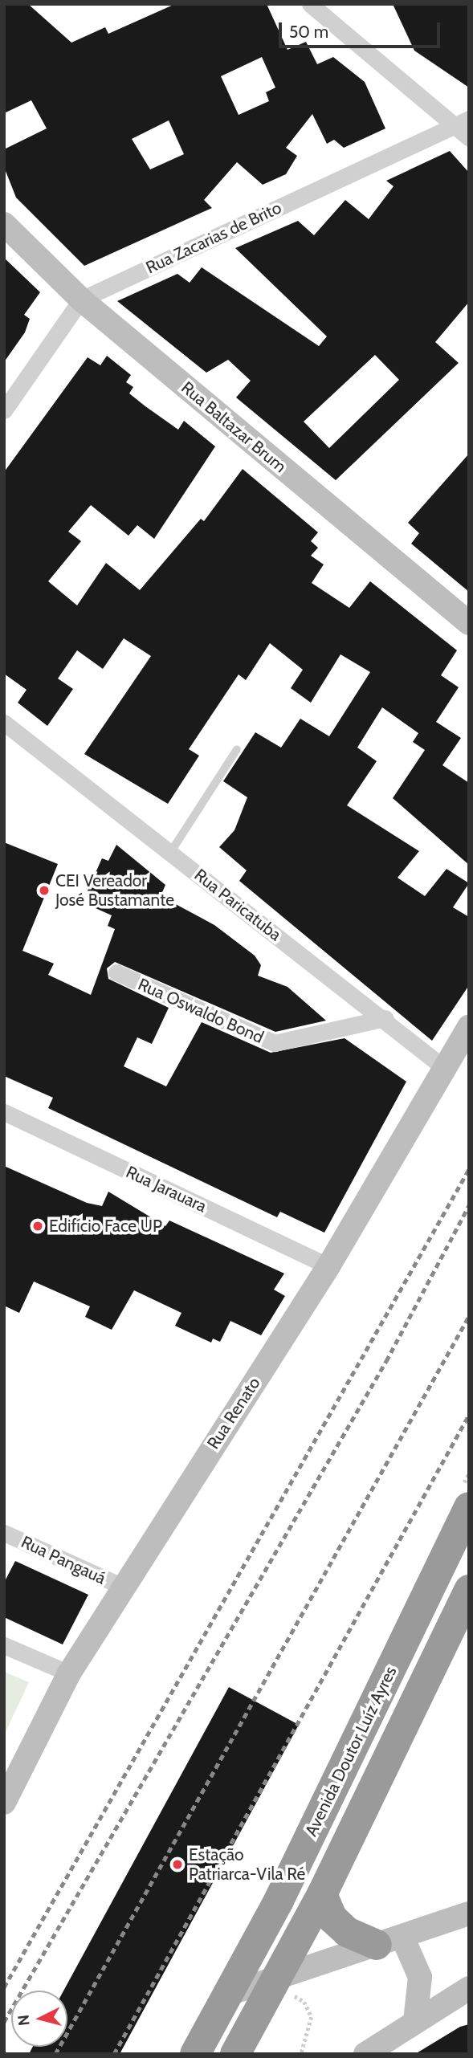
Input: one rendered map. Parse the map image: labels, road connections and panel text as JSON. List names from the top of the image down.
{
  "streets": {
    "highway": ["Avenida Doutor Luíz Ayres"],
    "street": [
      "Rua Zacarias de Brito",
      "Rua Baltazar Brum",
      "Rua Paricatuba",
      "Rua Oswaldo Bond",
      "Rua Jarauara",
      "Rua Renato",
      "Rua Pangauá"
    ]
  },
  "crossings": [
    ["Rua Zacarias de Brito", "Rua Baltazar Brum"],
    ["Rua Paricatuba", "Rua Oswaldo Bond"],
    ["Rua Paricatuba", "Rua Renato"],
    ["Rua Jarauara", "Rua Renato"],
    ["Rua Renato", "Rua Pangauá"]
  ],
  "places": ["CEI Vereador José Bustamante", "Edifício Face UP", "Estação Patriarca-Vila Ré"],
  "scale_bar": "50 m",
  "north": "left"
}
